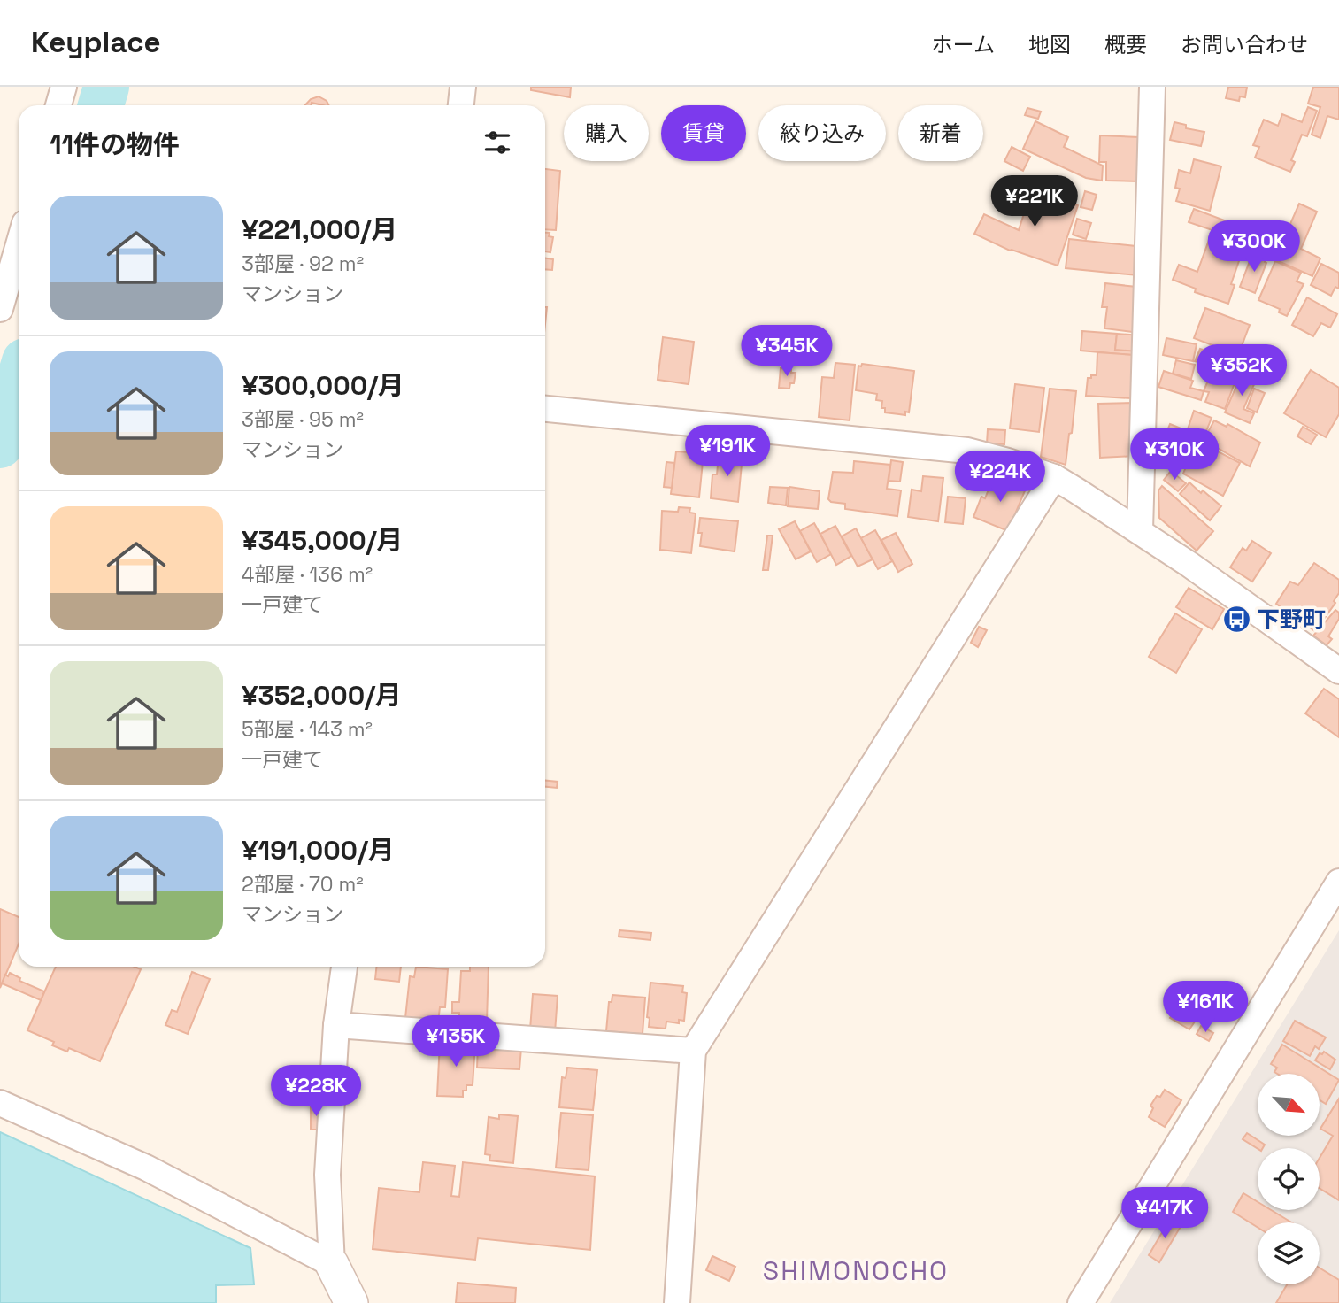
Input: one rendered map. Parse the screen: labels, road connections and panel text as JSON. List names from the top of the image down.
{
  "districts": ["SHIMONOCHO"],
  "places": {
    "bus stop": ["下野町"]
  },
  "north": "bottom right",
  "page": {
    "header": "Keyplace",
    "nav": [
      "ホーム",
      "地図",
      "概要",
      "お問い合わせ"
    ],
    "chip": [
      "購入",
      "賃貸",
      "絞り込み",
      "新着"
    ],
    "heading": "11件の物件",
    "price": [
      "¥221K",
      "¥300K",
      "¥345K",
      "¥352K",
      "¥191K",
      "¥310K",
      "¥224K",
      "¥161K",
      "¥135K",
      "¥228K",
      "¥417K"
    ],
    "list": [
      {
        "name": "¥221,000/月",
        "note": "3部屋 · 92 m² · マンション"
      },
      {
        "name": "¥300,000/月",
        "note": "3部屋 · 95 m² · マンション"
      },
      {
        "name": "¥345,000/月",
        "note": "4部屋 · 136 m² · 一戸建て"
      },
      {
        "name": "¥352,000/月",
        "note": "5部屋 · 143 m² · 一戸建て"
      },
      {
        "name": "¥191,000/月",
        "note": "2部屋 · 70 m² · マンション"
      }
    ]
  }
}
